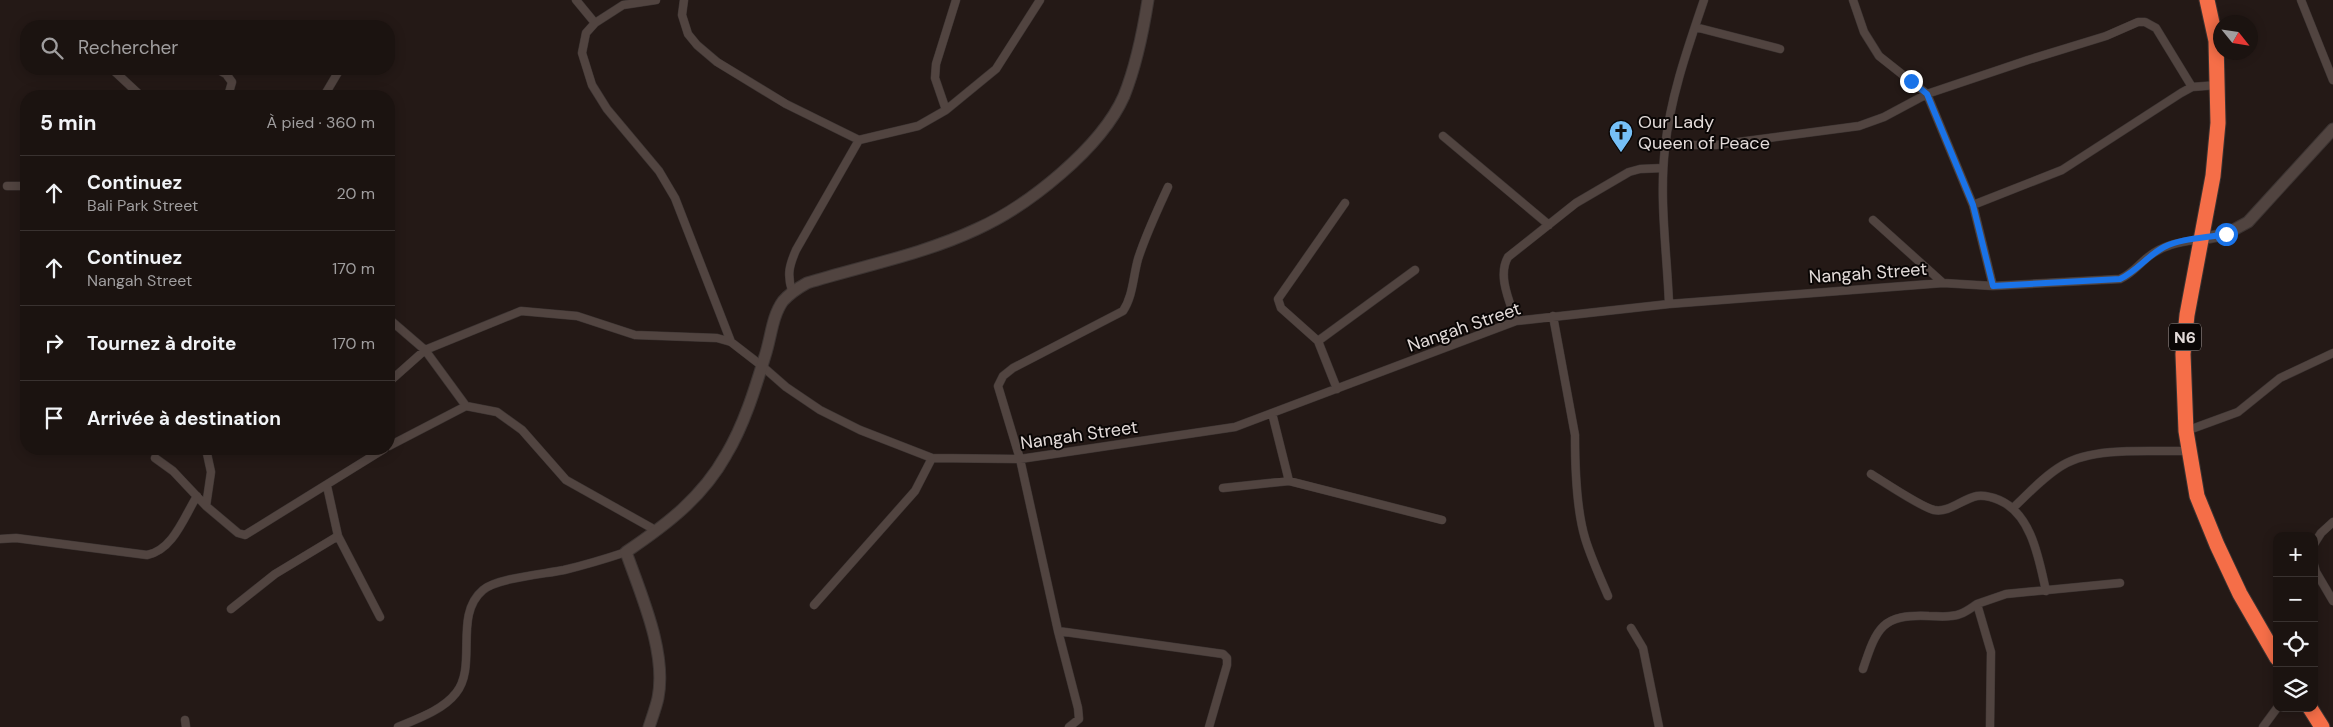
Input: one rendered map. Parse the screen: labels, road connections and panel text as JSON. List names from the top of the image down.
{
  "streets": {
    "highway": ["N6"],
    "street": ["Nangah Street"]
  },
  "crossings": [
    ["Nangah Street", "N6"]
  ],
  "places": {
    "church": ["Our Lady Queen of Peace"]
  },
  "north": "bottom right",
  "page": {
    "search": "Rechercher",
    "heading": ["5 min", "À pied · 360 m"],
    "list": [
      ["Continuez", "Bali Park Street", "20 m"],
      ["Continuez", "Nangah Street", "170 m"],
      ["Tournez à droite", "170 m"],
      "Arrivée à destination"
    ],
    "map_buttons": ["+", "−"]
  }
}
